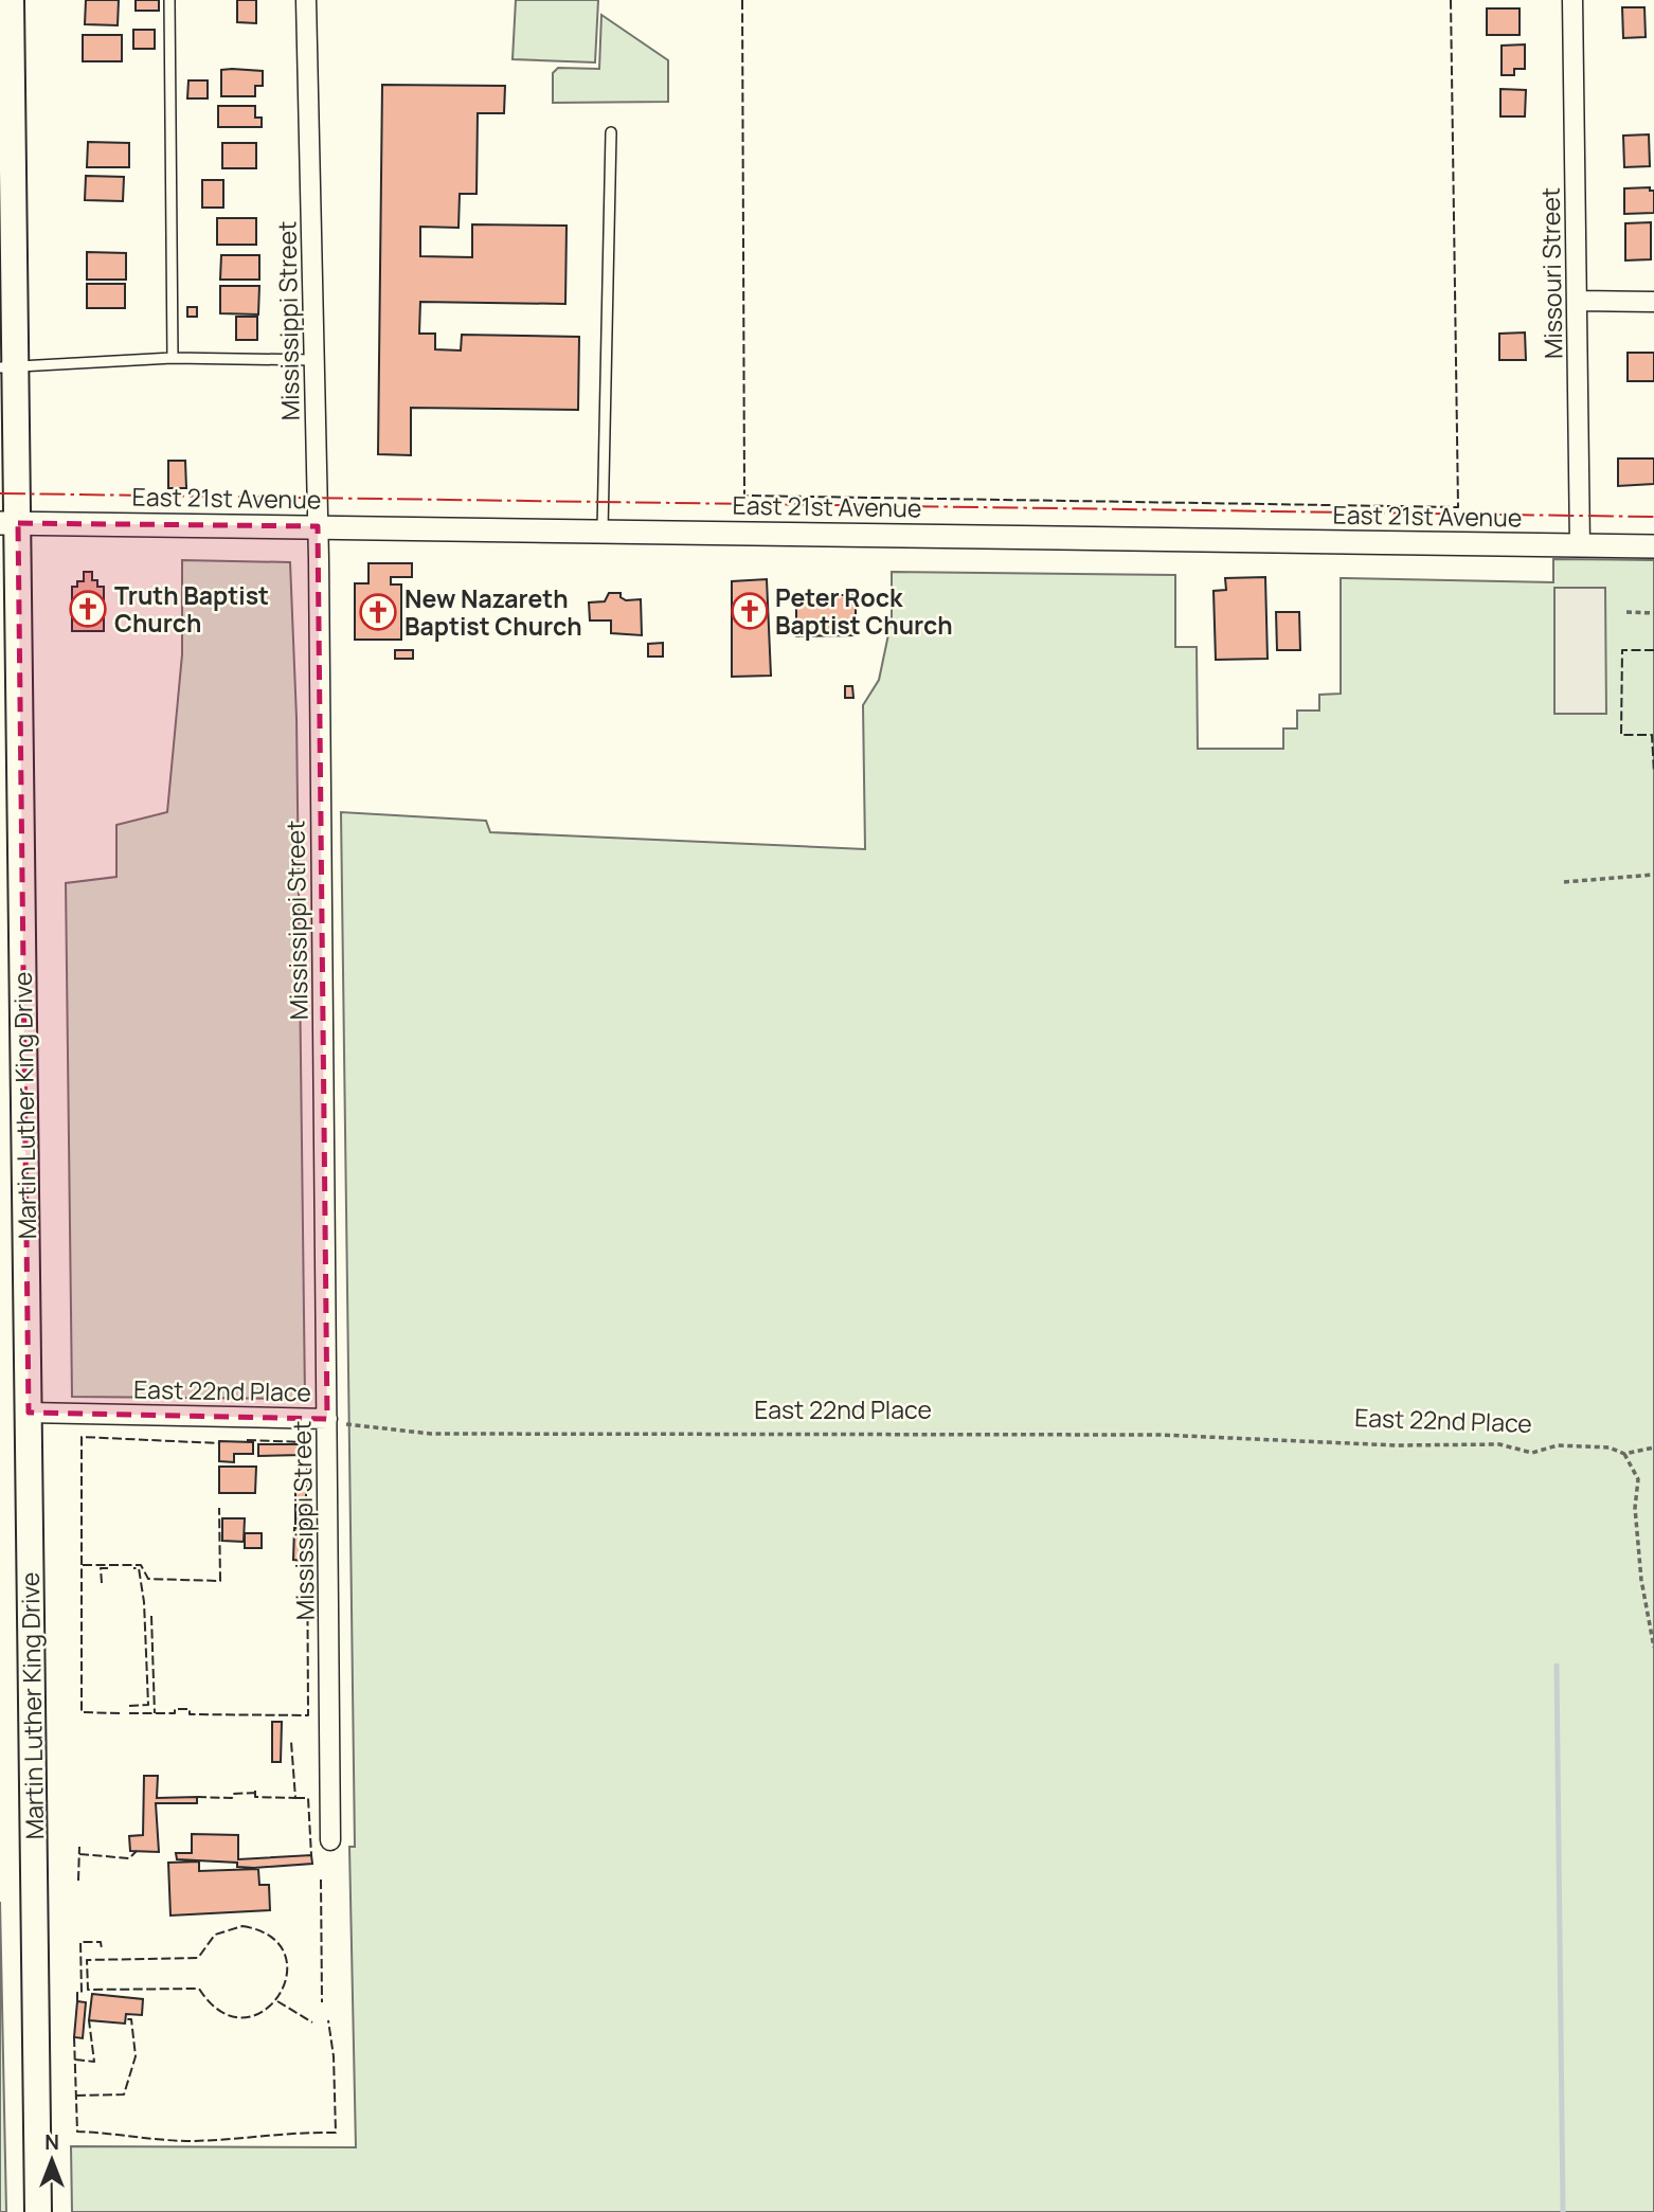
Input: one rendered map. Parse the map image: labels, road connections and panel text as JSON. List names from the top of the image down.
{
  "streets": {
    "main road": ["Martin Luther King Drive"],
    "street": [
      "Missouri Street",
      "Mississippi Street",
      "East 21st Avenue",
      "East 22nd Place"
    ]
  },
  "crossings": [
    ["Missouri Street", "East 21st Avenue"],
    ["Mississippi Street", "East 21st Avenue"],
    ["Mississippi Street", "East 22nd Place"],
    ["East 21st Avenue", "Martin Luther King Drive"],
    ["Martin Luther King Drive", "East 22nd Place"]
  ],
  "places": {
    "church": ["Truth Baptist Church", "Peter Rock Baptist Church", "New Nazareth Baptist Church"]
  },
  "north": "top"
}
